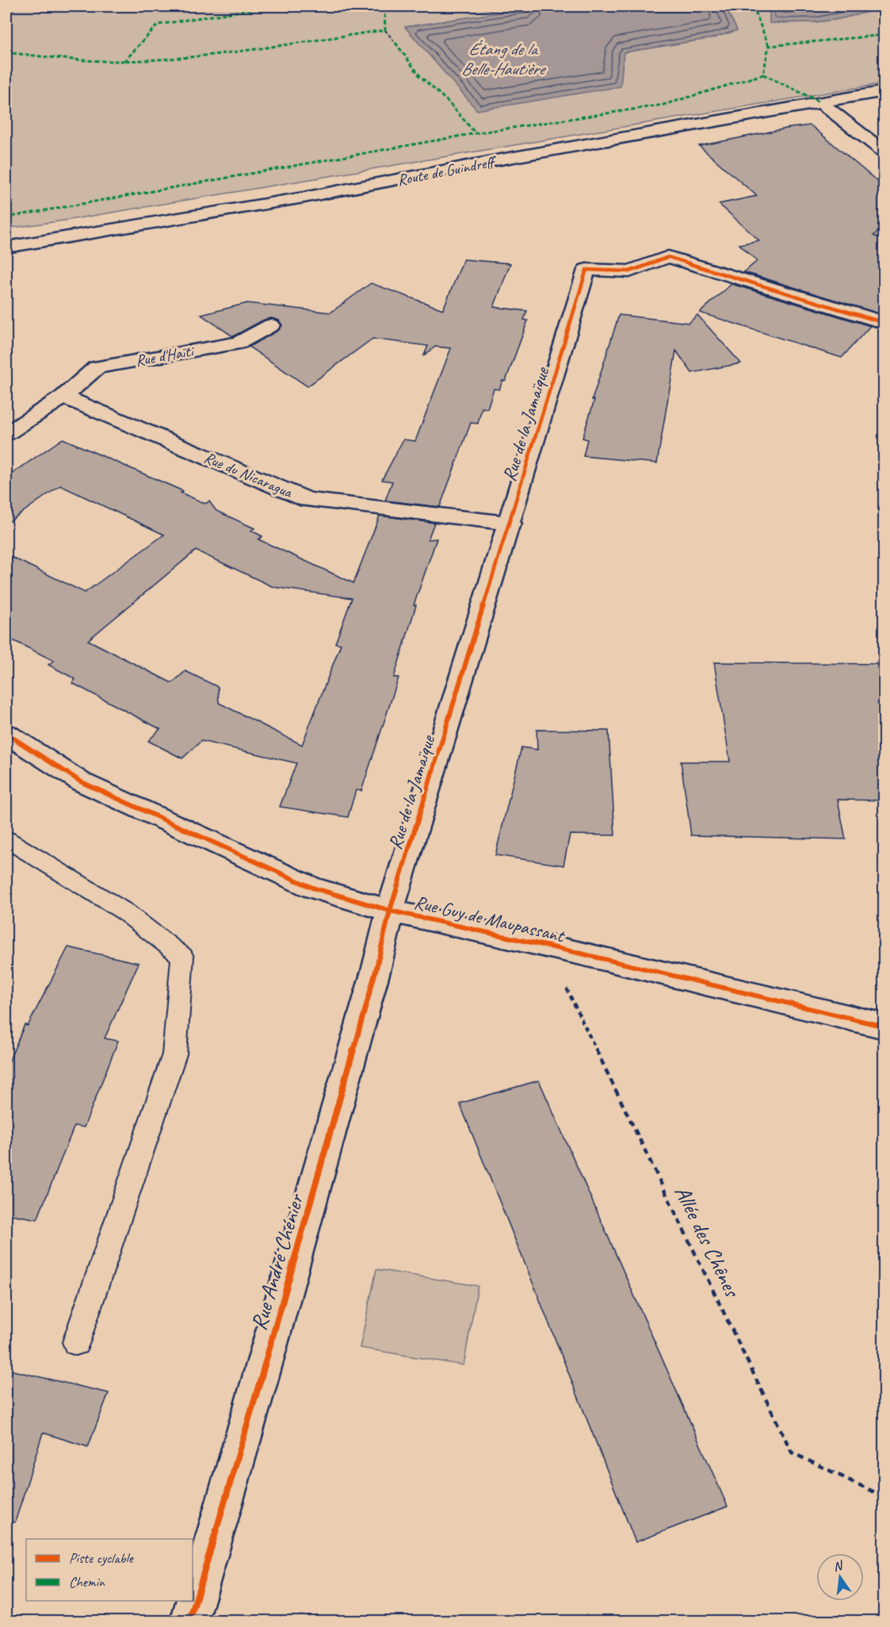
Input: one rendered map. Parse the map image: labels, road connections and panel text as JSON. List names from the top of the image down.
{
  "streets": {
    "street": [
      "Route de Guindreff",
      "Rue d'Haïti",
      "Rue de la Jamaïque",
      "Rue du Nicaragua",
      "Rue Guy de Maupassant",
      "Rue André Chénier"
    ],
    "path": ["Allée des Chênes"]
  },
  "crossings": [
    ["Rue d'Haïti", "Rue du Nicaragua"],
    ["Rue de la Jamaïque", "Rue du Nicaragua"],
    ["Rue de la Jamaïque", "Rue Guy de Maupassant"],
    ["Rue de la Jamaïque", "Rue André Chénier"],
    ["Rue Guy de Maupassant", "Allée des Chênes"],
    ["Rue Guy de Maupassant", "Rue André Chénier"]
  ],
  "water": ["Étang de la Belle-Hautière"],
  "legend": ["Piste cyclable", "Chemin"],
  "north": "top"
}
